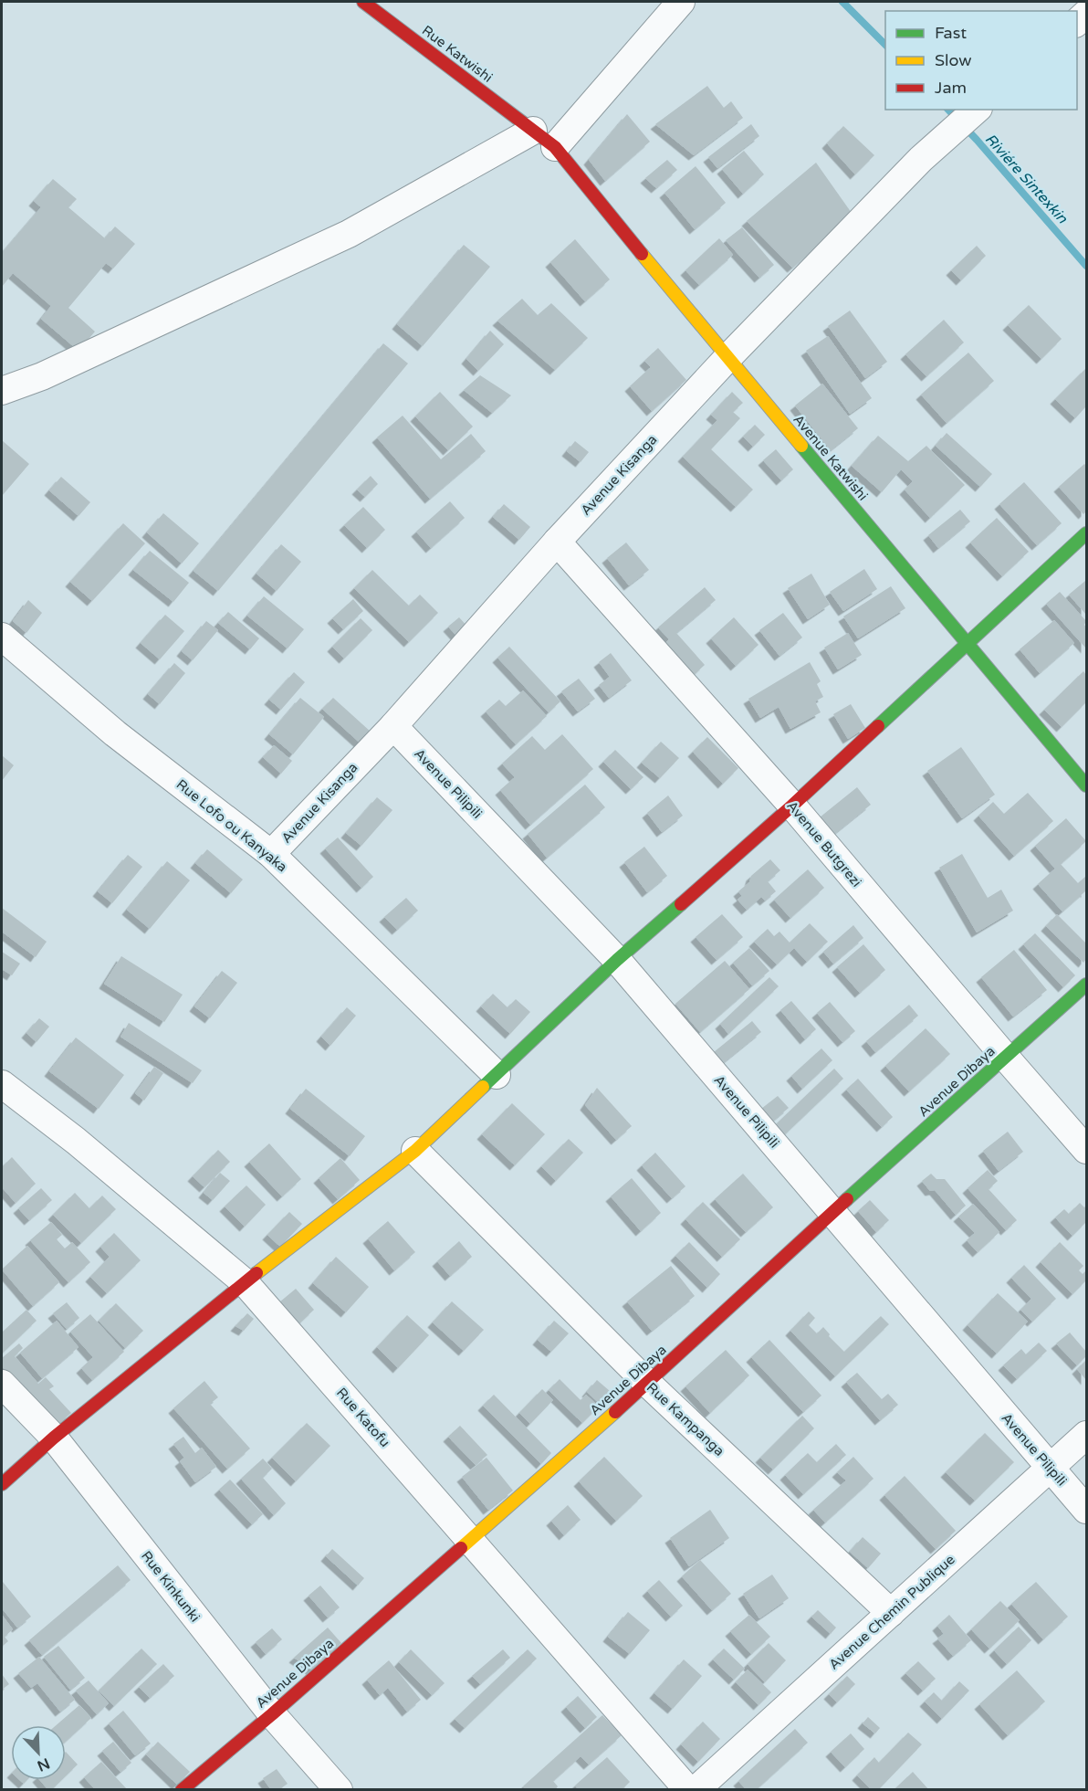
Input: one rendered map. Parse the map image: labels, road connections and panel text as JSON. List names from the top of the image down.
{
  "streets": {
    "street": [
      "Rue Katwishi",
      "Avenue Katwishi",
      "Avenue Kisanga",
      "Avenue Pilipili",
      "Rue Lofo ou Kanyaka",
      "Avenue Butgrezi",
      "Avenue Dibaya",
      "Rue Katofu",
      "Rue Kampanga",
      "Rue Kinkunki",
      "Avenue Chemin Publique"
    ]
  },
  "crossings": [
    ["Rue Katwishi", "Avenue Katwishi"],
    ["Avenue Katwishi", "Avenue Kisanga"],
    ["Avenue Kisanga", "Avenue Pilipili"],
    ["Avenue Kisanga", "Rue Lofo ou Kanyaka"],
    ["Avenue Kisanga", "Avenue Butgrezi"],
    ["Avenue Pilipili", "Avenue Dibaya"],
    ["Avenue Pilipili", "Avenue Chemin Publique"],
    ["Avenue Butgrezi", "Avenue Dibaya"],
    ["Avenue Dibaya", "Rue Katofu"],
    ["Avenue Dibaya", "Rue Kampanga"],
    ["Avenue Dibaya", "Rue Kinkunki"],
    ["Rue Kampanga", "Avenue Chemin Publique"]
  ],
  "water": ["Riviére Sintexkin"],
  "legend": ["Fast", "Slow", "Jam"],
  "north": "bottom right"
}
